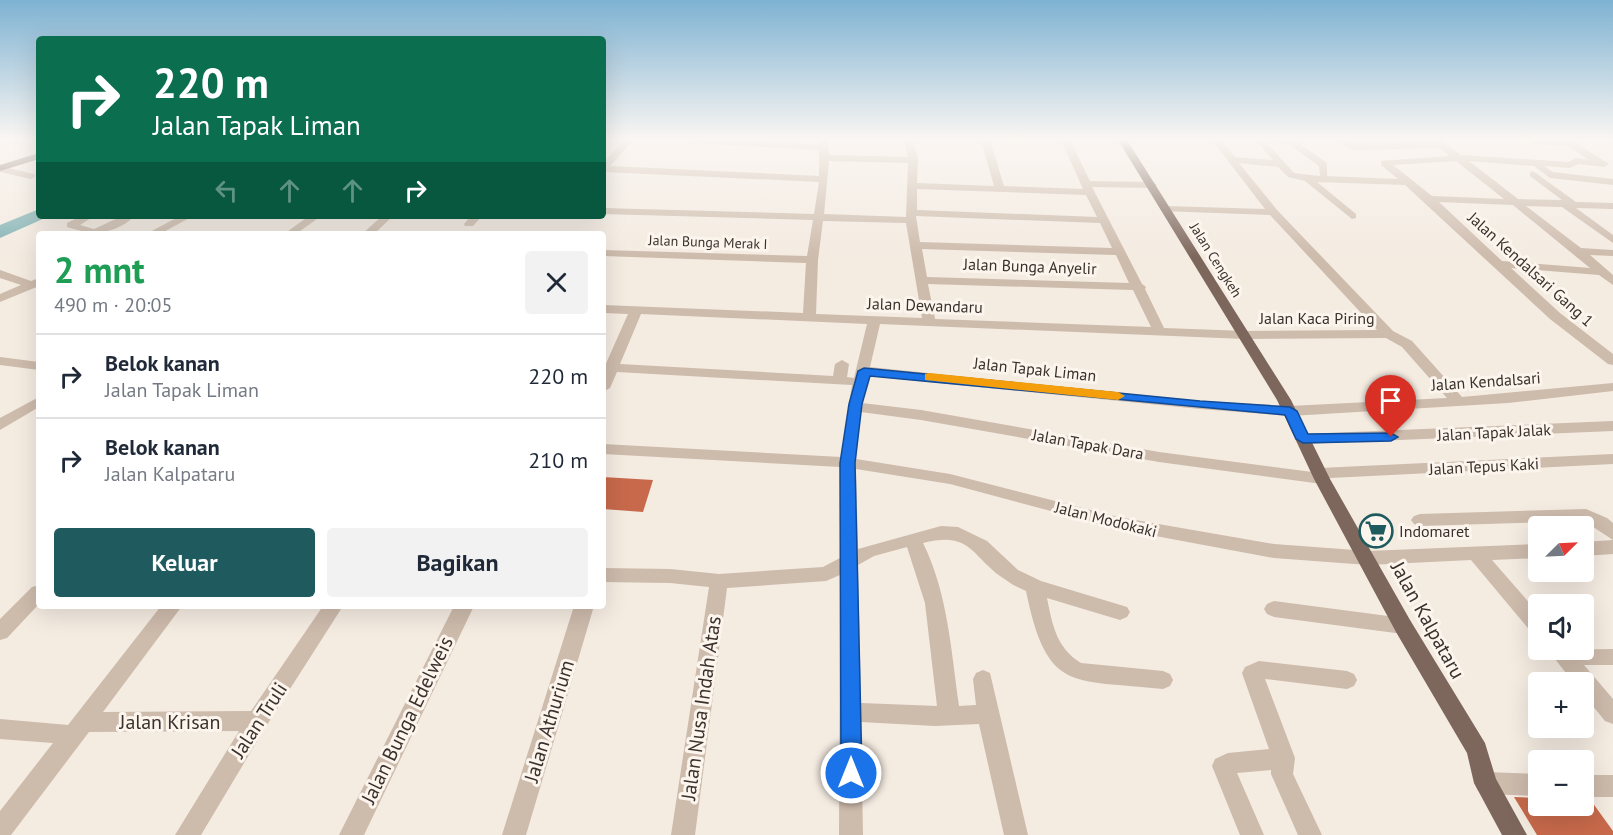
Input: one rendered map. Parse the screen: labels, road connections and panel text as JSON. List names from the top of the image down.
{
  "streets": {
    "main road": ["Jalan Cengkeh", "Jalan Kalpataru"],
    "street": [
      "Jalan Bunga Merak I",
      "Jalan Bunga Anyelir",
      "Jalan Kendalsari Gang 1",
      "Jalan Dewandaru",
      "Jalan Kaca Piring",
      "Jalan Tapak Liman",
      "Jalan Kendalsari",
      "Jalan Tapak Jalak",
      "Jalan Tapak Dara",
      "Jalan Tepus Kaki",
      "Jalan Modokaki",
      "Jalan Nusa Indah Atas",
      "Jalan Truli",
      "Jalan Bunga Edelweis",
      "Jalan Athurium",
      "Jalan Krisan"
    ]
  },
  "crossings": [
    ["Jalan Cengkeh", "Jalan Dewandaru"],
    ["Jalan Cengkeh", "Jalan Kaca Piring"],
    ["Jalan Cengkeh", "Jalan Kalpataru"],
    ["Jalan Dewandaru", "Jalan Kaca Piring"],
    ["Jalan Dewandaru", "Jalan Kalpataru"],
    ["Jalan Kaca Piring", "Jalan Kalpataru"],
    ["Jalan Tapak Liman", "Jalan Kendalsari"],
    ["Jalan Tapak Liman", "Jalan Kalpataru"],
    ["Jalan Kendalsari", "Jalan Kalpataru"],
    ["Jalan Tapak Jalak", "Jalan Kalpataru"],
    ["Jalan Tapak Dara", "Jalan Tepus Kaki"],
    ["Jalan Tapak Dara", "Jalan Kalpataru"],
    ["Jalan Tepus Kaki", "Jalan Kalpataru"],
    ["Jalan Modokaki", "Jalan Kalpataru"],
    ["Jalan Truli", "Jalan Krisan"]
  ],
  "places": {
    "supermarket": ["Indomaret"]
  },
  "north": "top right",
  "page": {
    "turn": ["220 m", "Jalan Tapak Liman"],
    "heading": ["2 mnt", "490 m · 20:05"],
    "list": [
      {
        "name": "Belok kanan",
        "note": "Jalan Tapak Liman",
        "value": "220 m"
      },
      {
        "name": "Belok kanan",
        "note": "Jalan Kalpataru",
        "value": "210 m"
      }
    ],
    "map_buttons": ["+", "−"],
    "buttons": ["Keluar", "Bagikan"]
  }
}
